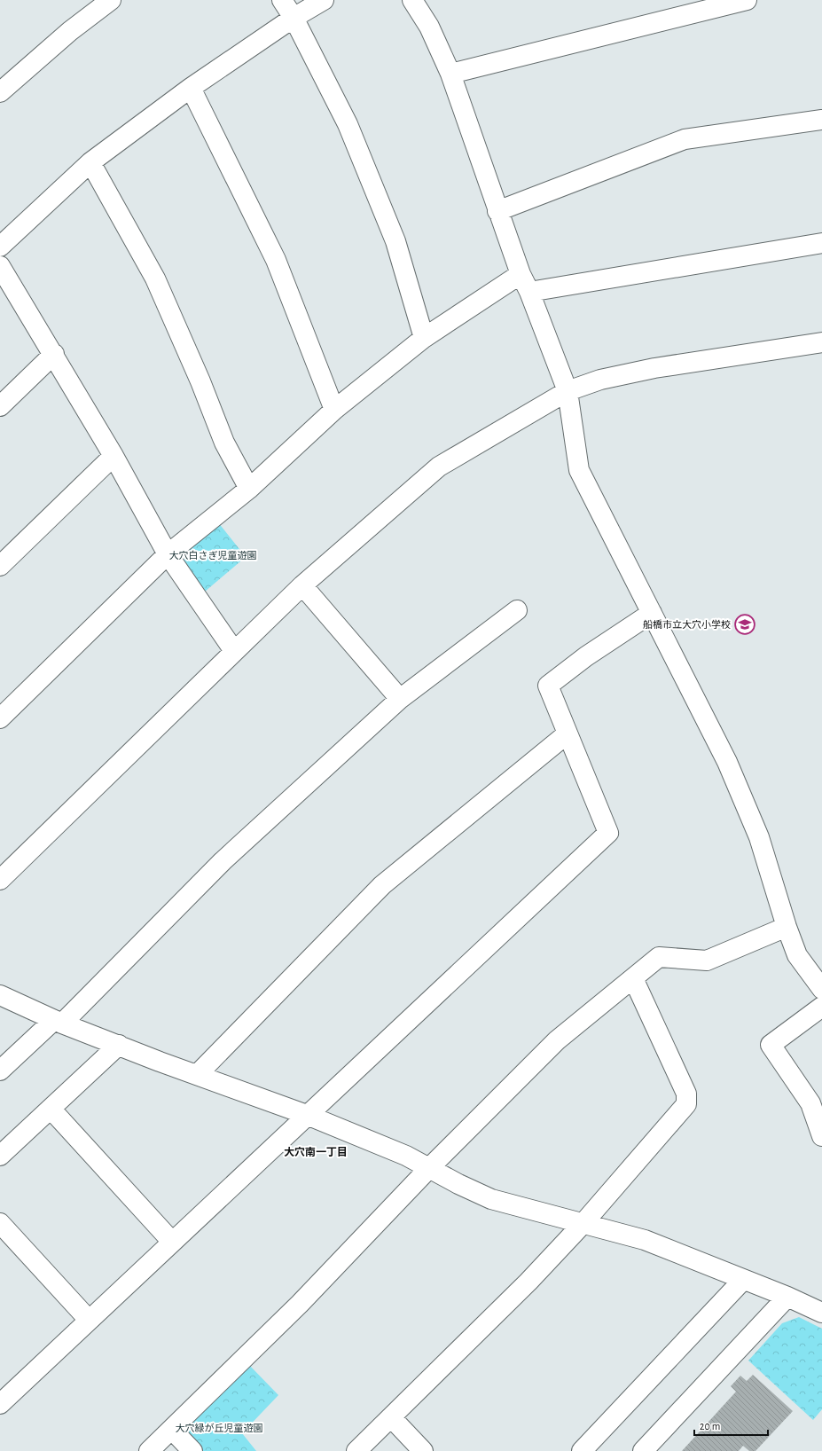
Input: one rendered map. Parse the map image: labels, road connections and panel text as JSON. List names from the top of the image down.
{
  "districts": ["大穴南一丁目"],
  "parks": ["大穴白さぎ児童遊園", "大穴緑が丘児童遊園"],
  "places": {
    "school or university": ["船橋市立大穴小学校"]
  },
  "scale_bar": "20 m"
}
